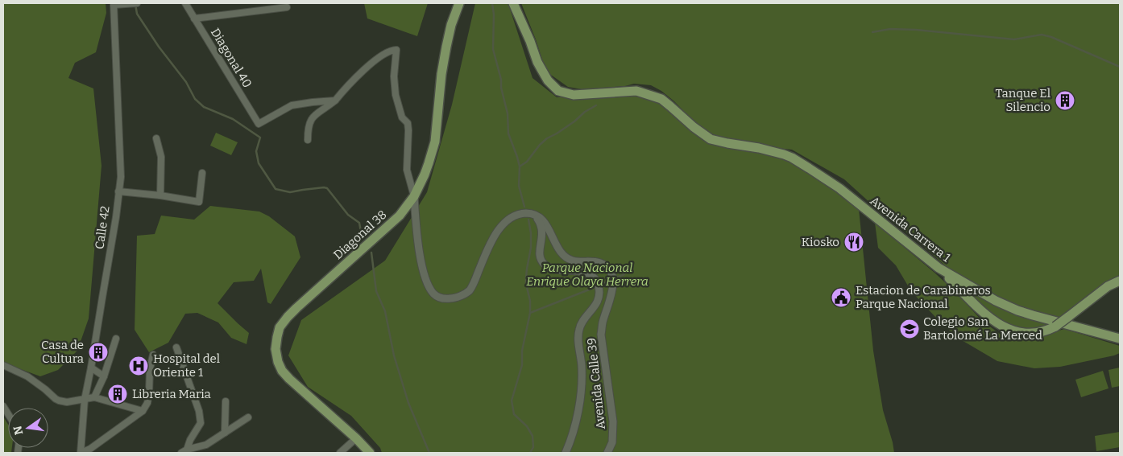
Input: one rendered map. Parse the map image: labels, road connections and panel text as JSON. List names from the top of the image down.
{
  "streets": {
    "main road": ["Avenida Carrera 1", "Diagonal 38"],
    "street": ["Diagonal 40", "Calle 42", "Avenida Calle 39"]
  },
  "parks": ["Parque Nacional Enrique Olaya Herrera"],
  "places": {
    "building": ["Tanque El Silencio", "Casa de Cultura", "Libreria Maria"],
    "restaurant": ["Kiosko"],
    "public building": ["Estacion de Carabineros Parque Nacional"],
    "school or university": ["Colegio San Bartolomé La Merced"],
    "hospital": ["Hospital del Oriente 1"]
  },
  "north": "left"
}
